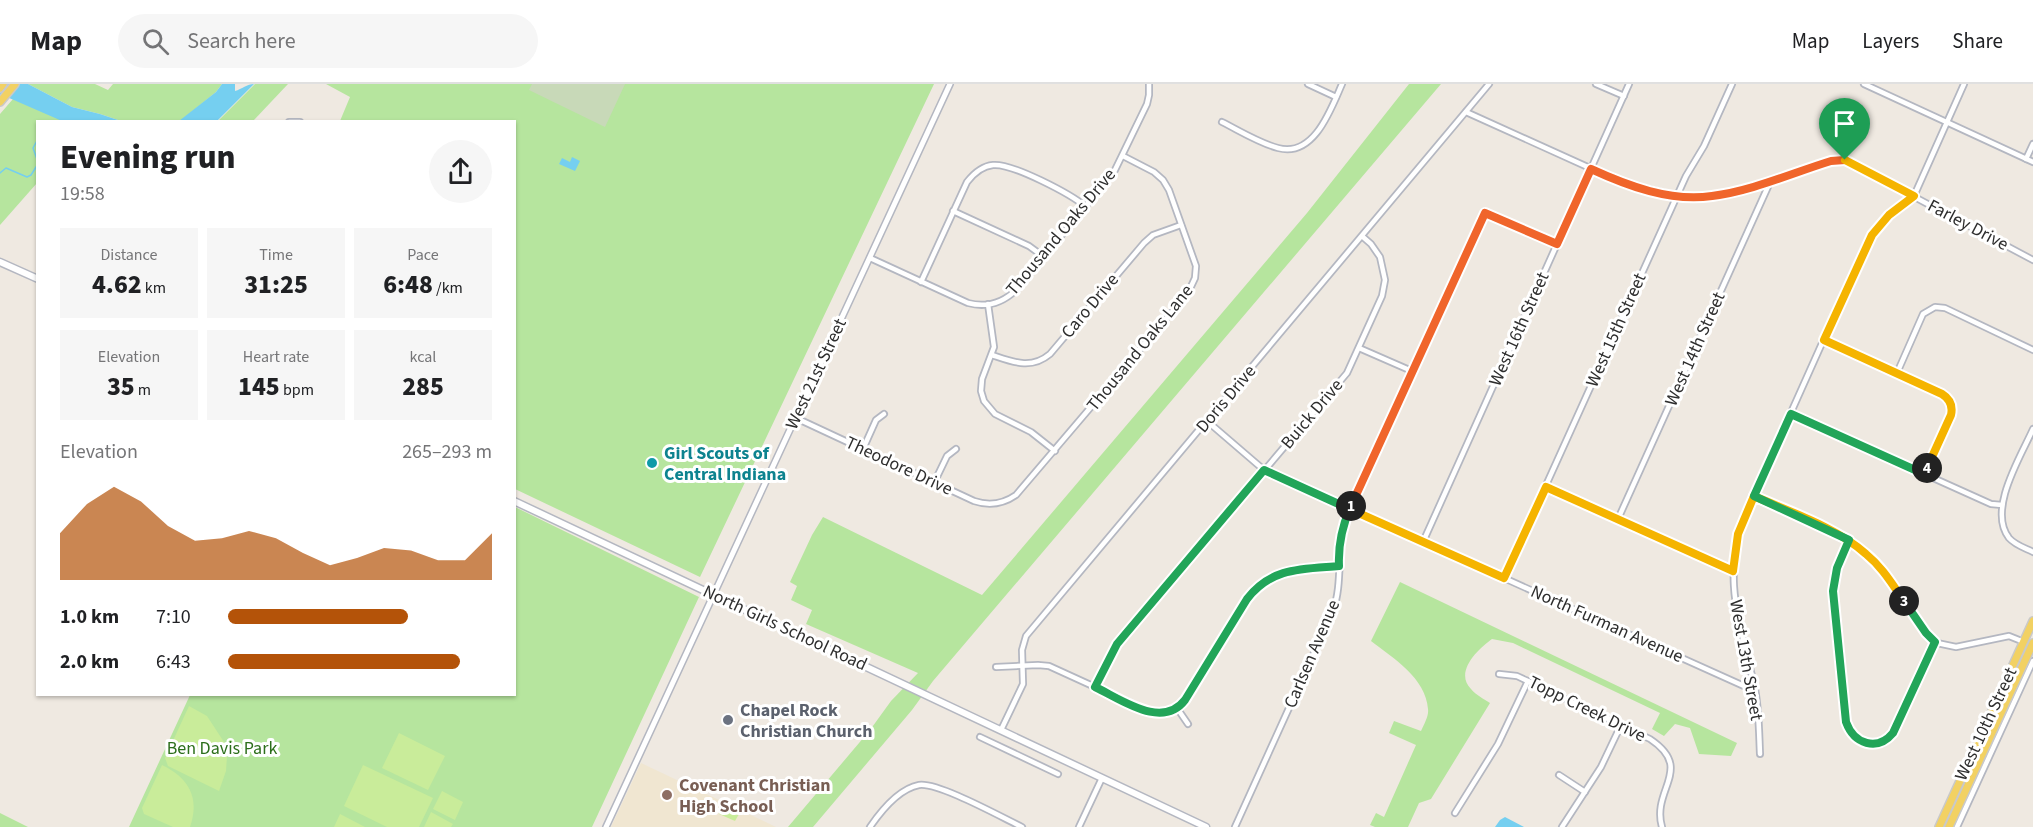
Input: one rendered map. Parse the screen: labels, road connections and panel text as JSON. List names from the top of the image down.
{
  "streets": {
    "main road": ["North Girls School Road", "West 10th Street"],
    "street": [
      "Farley Drive",
      "Thousand Oaks Drive",
      "Caro Drive",
      "West 16th Street",
      "West 15th Street",
      "Thousand Oaks Lane",
      "West 14th Street",
      "West 21st Street",
      "Doris Drive",
      "Buick Drive",
      "Theodore Drive",
      "North Furman Avenue",
      "Carlsen Avenue",
      "West 13th Street",
      "Topp Creek Drive"
    ]
  },
  "crossings": [
    ["Farley Drive", "West 16th Street"],
    ["Farley Drive", "West 15th Street"],
    ["Farley Drive", "West 14th Street"],
    ["Farley Drive", "Doris Drive"],
    ["Farley Drive", "West 13th Street"],
    ["Thousand Oaks Drive", "Thousand Oaks Lane"],
    ["Caro Drive", "Thousand Oaks Lane"],
    ["West 16th Street", "North Furman Avenue"],
    ["West 16th Street", "Carlsen Avenue"],
    ["West 15th Street", "North Furman Avenue"],
    ["Thousand Oaks Lane", "Theodore Drive"],
    ["West 21st Street", "Theodore Drive"],
    ["West 21st Street", "North Girls School Road"],
    ["Doris Drive", "Buick Drive"],
    ["Doris Drive", "North Furman Avenue"],
    ["Doris Drive", "North Girls School Road"],
    ["Buick Drive", "North Furman Avenue"],
    ["North Furman Avenue", "Carlsen Avenue"],
    ["North Furman Avenue", "West 13th Street"]
  ],
  "parks": ["Ben Davis Park"],
  "places": ["Girl Scouts of Central Indiana", "Chapel Rock Christian Church", "Covenant Christian High School"],
  "page": {
    "header": "Map",
    "search": "Search here",
    "nav": ["Map", "Layers", "Share"],
    "heading": ["Evening run", "19:58"],
    "stats": [
      ["Distance", "4.62 km"],
      ["Time", "31:25"],
      ["Pace", "6:48 /km"],
      ["Elevation", "35 m"],
      ["Heart rate", "145 bpm"],
      ["kcal", "285"]
    ],
    "chart": ["Elevation", "265–293 m"],
    "pins": ["4", "1", "3"],
    "list": [
      {
        "name": "1.0 km",
        "note": "7:10"
      },
      {
        "name": "2.0 km",
        "note": "6:43"
      }
    ]
  }
}
